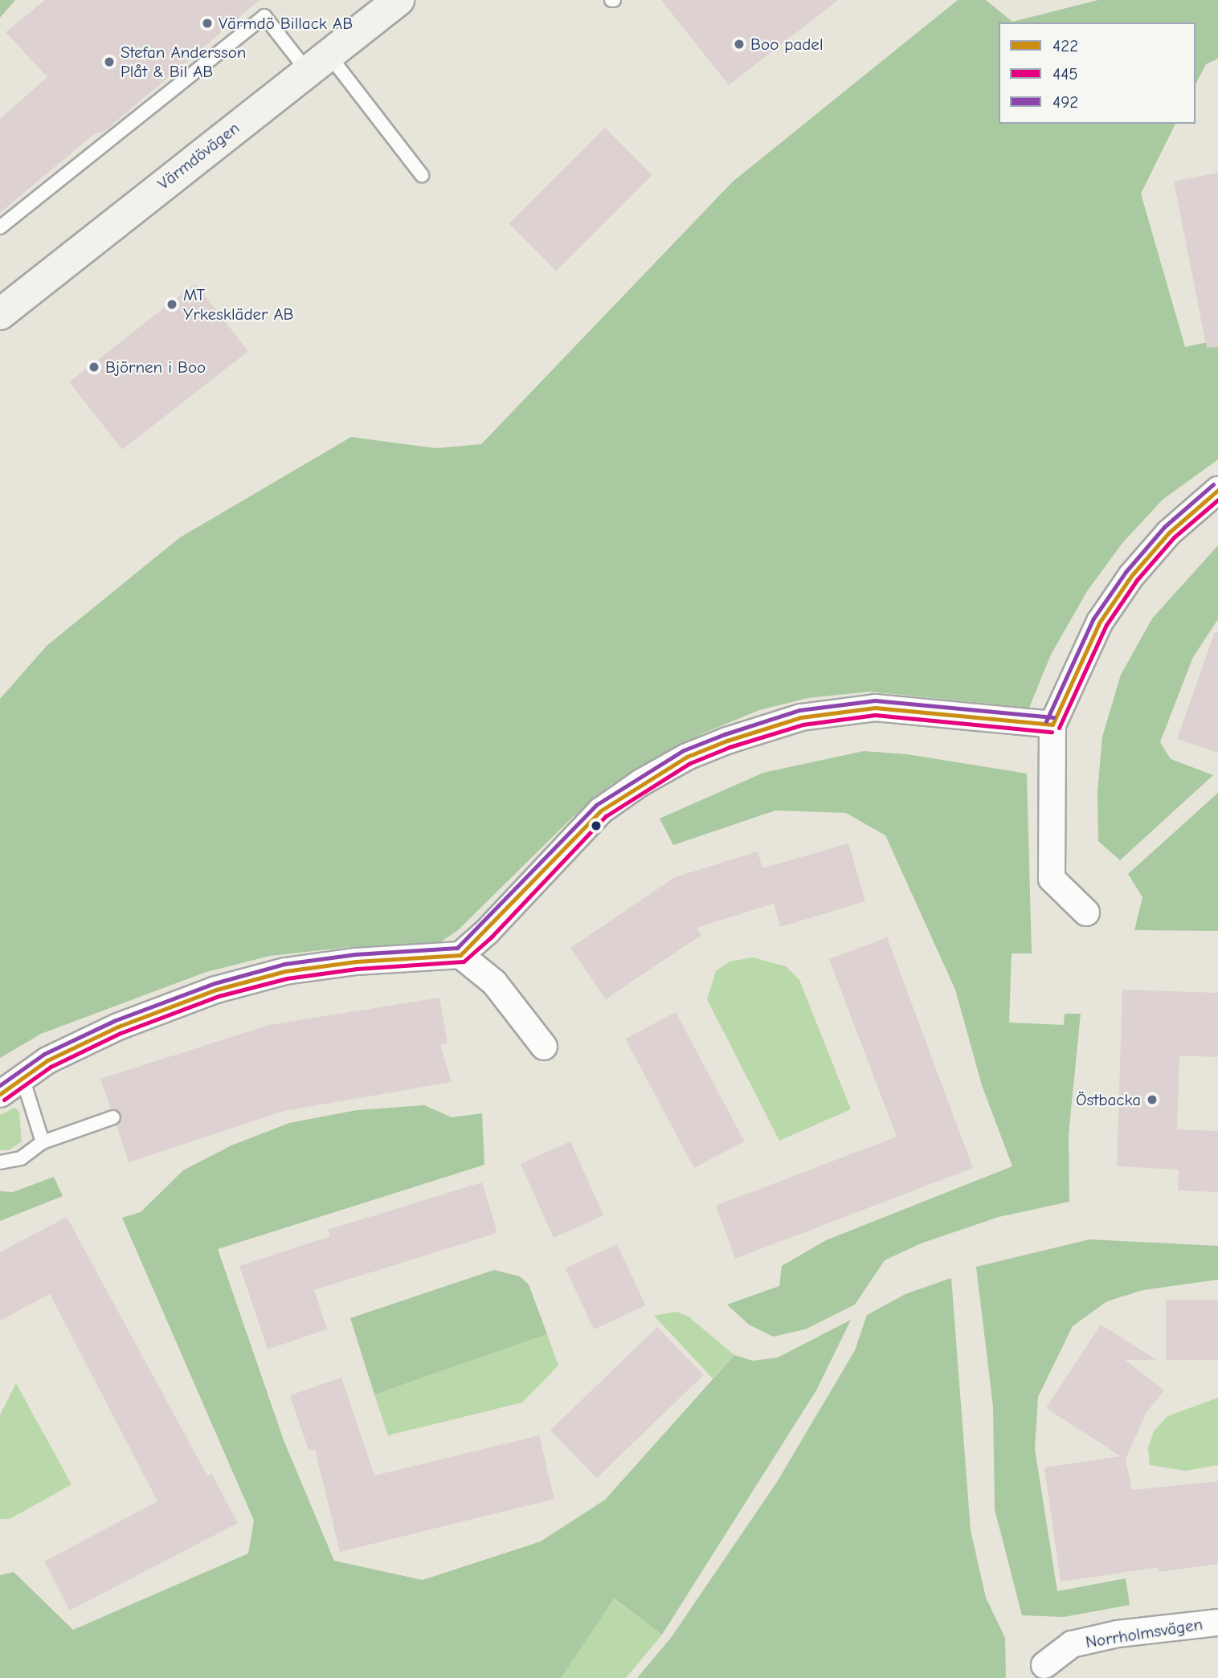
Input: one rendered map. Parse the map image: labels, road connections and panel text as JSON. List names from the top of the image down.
{
  "streets": {
    "main road": ["Värmdövägen"],
    "street": ["Norrholmsvägen"]
  },
  "places": [
    "Värmdö Billack AB",
    "Boo padel",
    "Stefan Andersson Plåt & Bil AB",
    "MT Yrkeskläder AB",
    "Björnen i Boo",
    "Östbacka"
  ],
  "lines": ["transit line 492", "transit line 422", "transit line 445"],
  "legend": ["422", "445", "492"]
}
